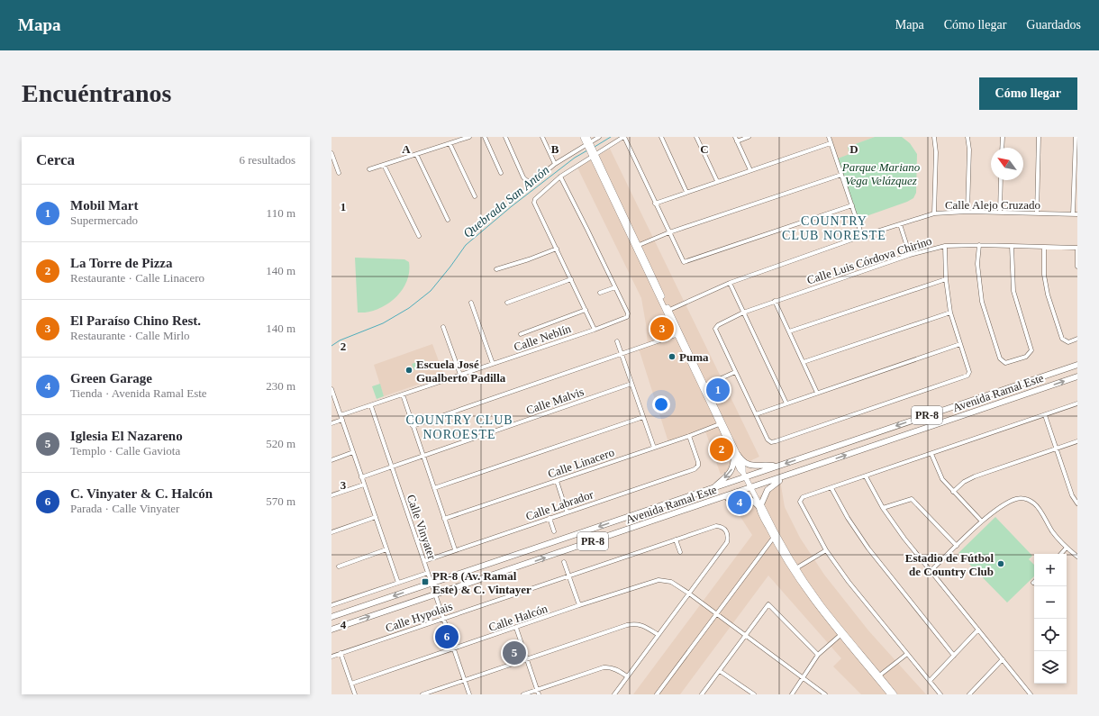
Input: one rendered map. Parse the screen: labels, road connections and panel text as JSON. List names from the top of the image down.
{
  "streets": {
    "main road": ["Avenida Ramal Este", "PR-8"],
    "street": [
      "Calle Alejo Cruzado",
      "Calle Luis Córdova Chirino",
      "Calle Neblín",
      "Calle Malvis",
      "Calle Linacero",
      "Calle Labrador",
      "Calle Vinyater",
      "Calle Hypolais",
      "Calle Halcón"
    ]
  },
  "crossings": [
    ["Calle Neblín", "Calle Vinyater"],
    ["Avenida Ramal Este", "Calle Vinyater"],
    ["Calle Malvis", "Calle Vinyater"],
    ["Calle Linacero", "Calle Labrador"],
    ["Calle Labrador", "Calle Vinyater"],
    ["Calle Vinyater", "Calle Hypolais"],
    ["Calle Vinyater", "Calle Halcón"],
    ["Calle Hypolais", "Calle Halcón"]
  ],
  "districts": ["COUNTRY CLUB NORESTE", "COUNTRY CLUB NOROESTE"],
  "water": ["Quebrada San Antón"],
  "parks": ["Parque Mariano Vega Velázquez"],
  "places": {
    "other": ["Puma", "Escuela José Gualberto Padilla", "Estadio de Fútbol de Country Club"],
    "transit": ["PR-8 (Av. Ramal Este) & C. Vintayer"]
  },
  "north": "top left",
  "page": {
    "header": "Mapa",
    "nav": ["Mapa", "Cómo llegar", "Guardados"],
    "buttons": "Cómo llegar",
    "title": "Encuéntranos",
    "heading": ["Cerca", "6 resultados"],
    "list": [
      {
        "mark": "1",
        "name": "Mobil Mart",
        "note": "Supermercado",
        "value": "110 m"
      },
      {
        "mark": "2",
        "name": "La Torre de Pizza",
        "note": "Restaurante · Calle Linacero",
        "value": "140 m"
      },
      {
        "mark": "3",
        "name": "El Paraíso Chino Rest.",
        "note": "Restaurante · Calle Mirlo",
        "value": "140 m"
      },
      {
        "mark": "4",
        "name": "Green Garage",
        "note": "Tienda · Avenida Ramal Este",
        "value": "230 m"
      },
      {
        "mark": "5",
        "name": "Iglesia El Nazareno",
        "note": "Templo · Calle Gaviota",
        "value": "520 m"
      },
      {
        "mark": "6",
        "name": "C. Vinyater & C. Halcón",
        "note": "Parada · Calle Vinyater",
        "value": "570 m"
      }
    ],
    "pins": [
      "3",
      "1",
      "2",
      "4",
      "6",
      "5"
    ],
    "map_buttons": ["+", "−"]
  },
  "grid": {
    "columns": [
      "A",
      "B",
      "C",
      "D"
    ],
    "rows": [
      "1",
      "2",
      "3",
      "4"
    ]
  }
}
